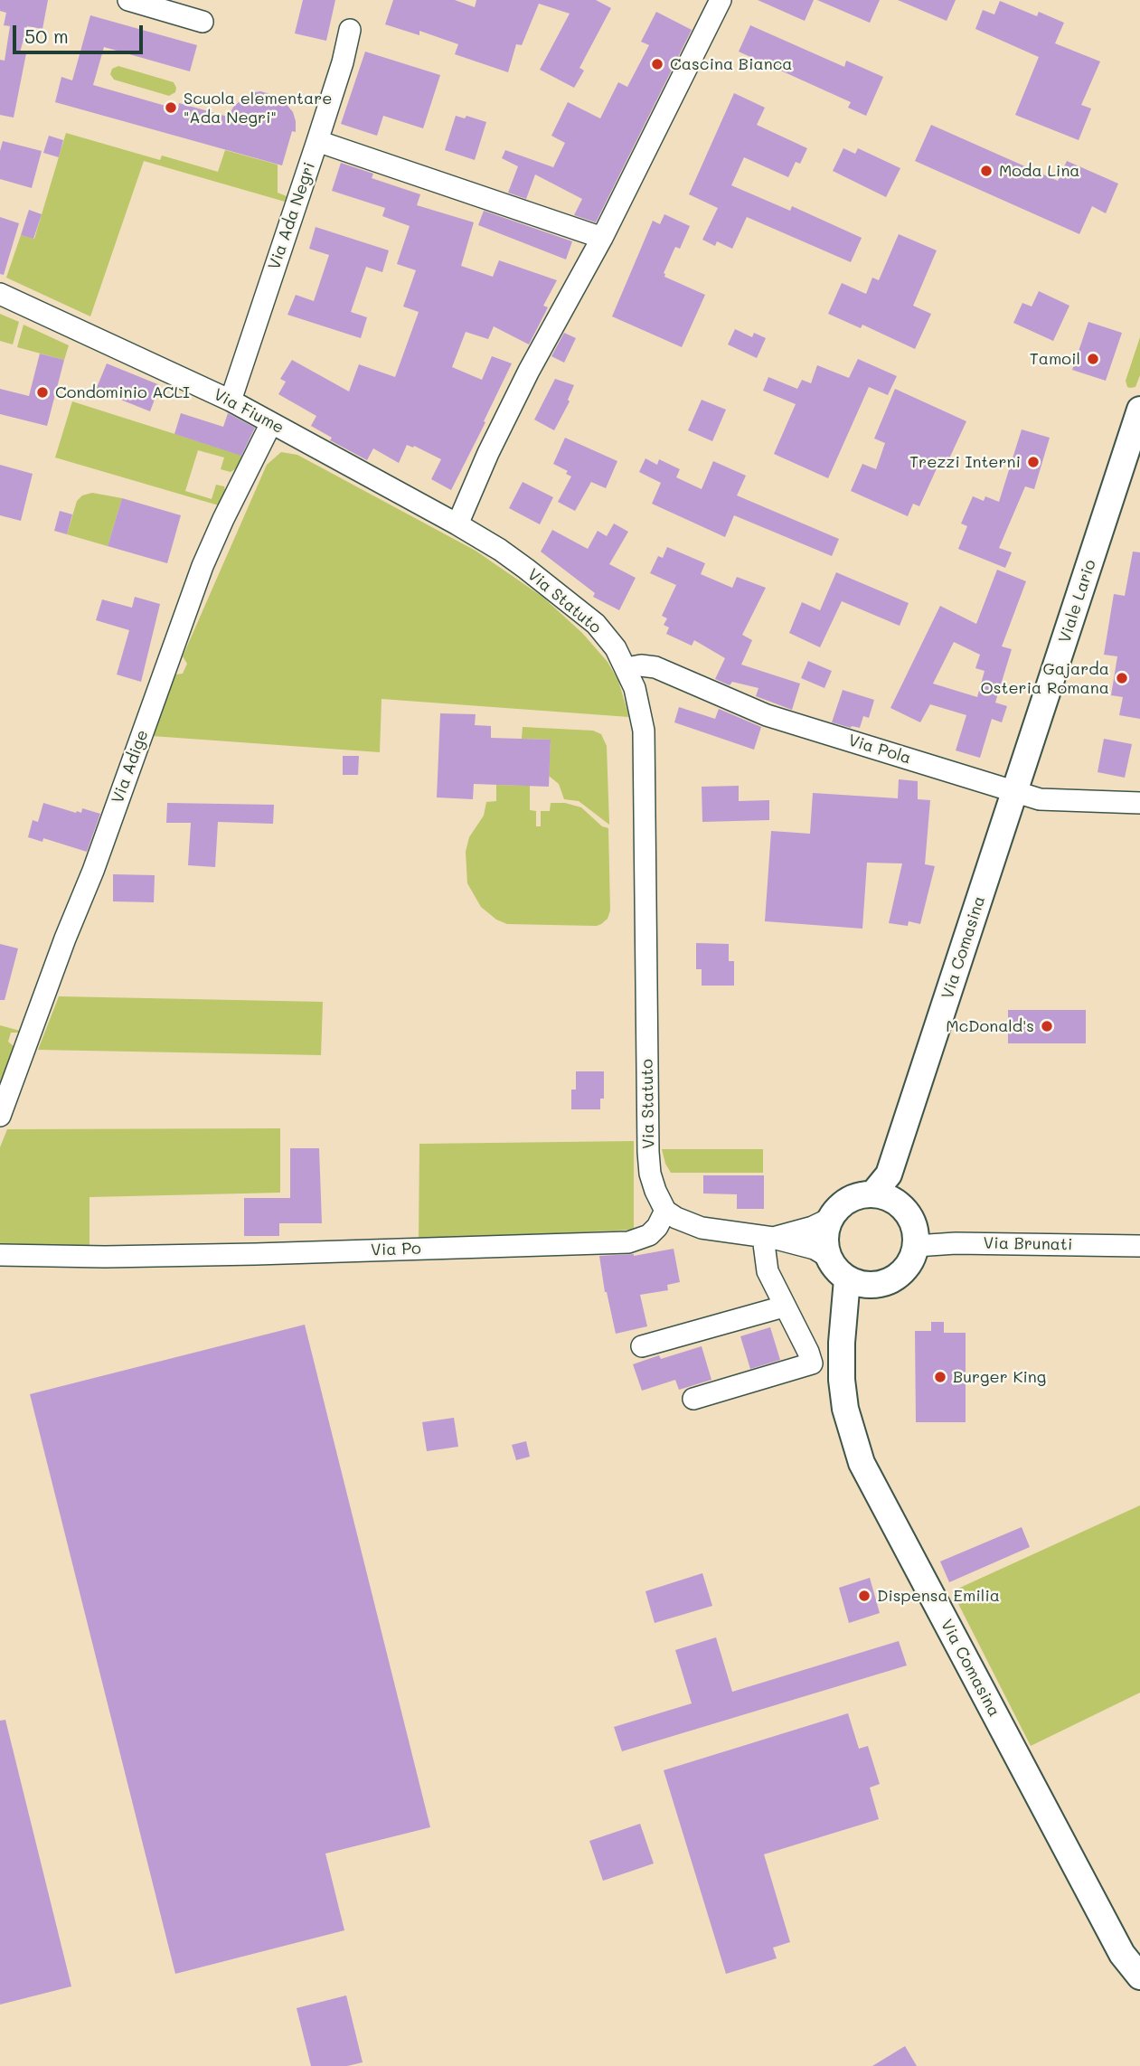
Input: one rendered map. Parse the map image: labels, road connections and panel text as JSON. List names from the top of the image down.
{
  "streets": {
    "main road": ["Viale Lario", "Via Comasina"],
    "street": [
      "Via Ada Negri",
      "Via Fiume",
      "Via Statuto",
      "Via Pola",
      "Via Adige",
      "Via Brunati",
      "Via Po"
    ]
  },
  "crossings": [
    ["Via Ada Negri", "Via Fiume"],
    ["Via Fiume", "Via Statuto"],
    ["Via Fiume", "Via Adige"],
    ["Via Statuto", "Via Pola"],
    ["Via Statuto", "Via Po"],
    ["Viale Lario", "Via Pola"],
    ["Viale Lario", "Via Comasina"],
    ["Via Pola", "Via Comasina"],
    ["Via Comasina", "Via Brunati"]
  ],
  "places": [
    "Cascina Bianca",
    "Scuola elementare \"Ada Negri\"",
    "Moda Lina",
    "Tamoil",
    "Condominio ACLI",
    "Trezzi Interni",
    "Gajarda Osteria Romana",
    "McDonald's",
    "Burger King",
    "Dispensa Emilia"
  ],
  "scale_bar": "50 m"
}
